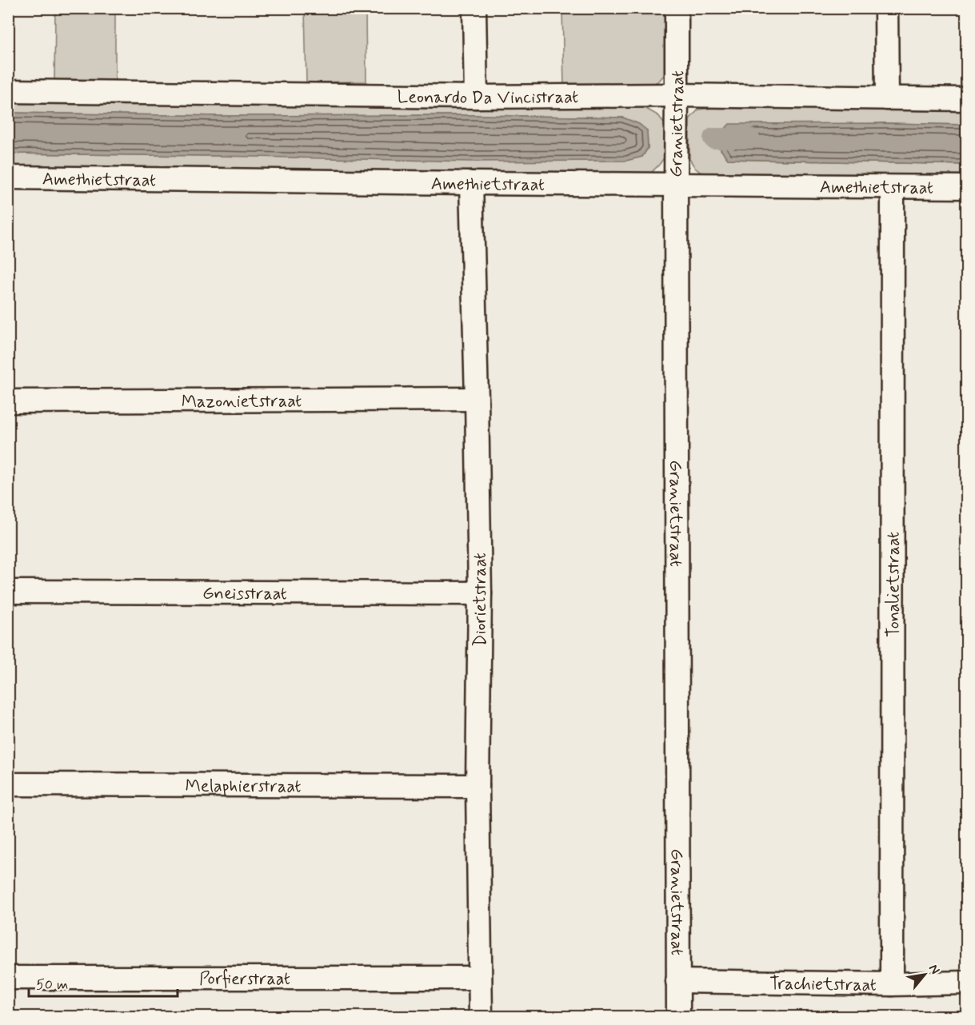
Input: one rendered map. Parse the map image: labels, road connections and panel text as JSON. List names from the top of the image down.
{
  "streets": {
    "street": [
      "Leonardo Da Vincistraat",
      "Granietstraat",
      "Amethietstraat",
      "Mazonietstraat",
      "Tonalietstraat",
      "Gneisstraat",
      "Diorietstraat",
      "Melaphierstraat",
      "Porfierstraat",
      "Trachietstraat"
    ]
  },
  "crossings": [
    ["Leonardo Da Vincistraat", "Granietstraat"],
    ["Granietstraat", "Amethietstraat"],
    ["Granietstraat", "Trachietstraat"],
    ["Amethietstraat", "Tonalietstraat"],
    ["Amethietstraat", "Diorietstraat"],
    ["Mazonietstraat", "Diorietstraat"],
    ["Tonalietstraat", "Trachietstraat"],
    ["Gneisstraat", "Diorietstraat"],
    ["Diorietstraat", "Melaphierstraat"],
    ["Diorietstraat", "Porfierstraat"]
  ],
  "scale_bar": "50 m",
  "north": "top right"
}
